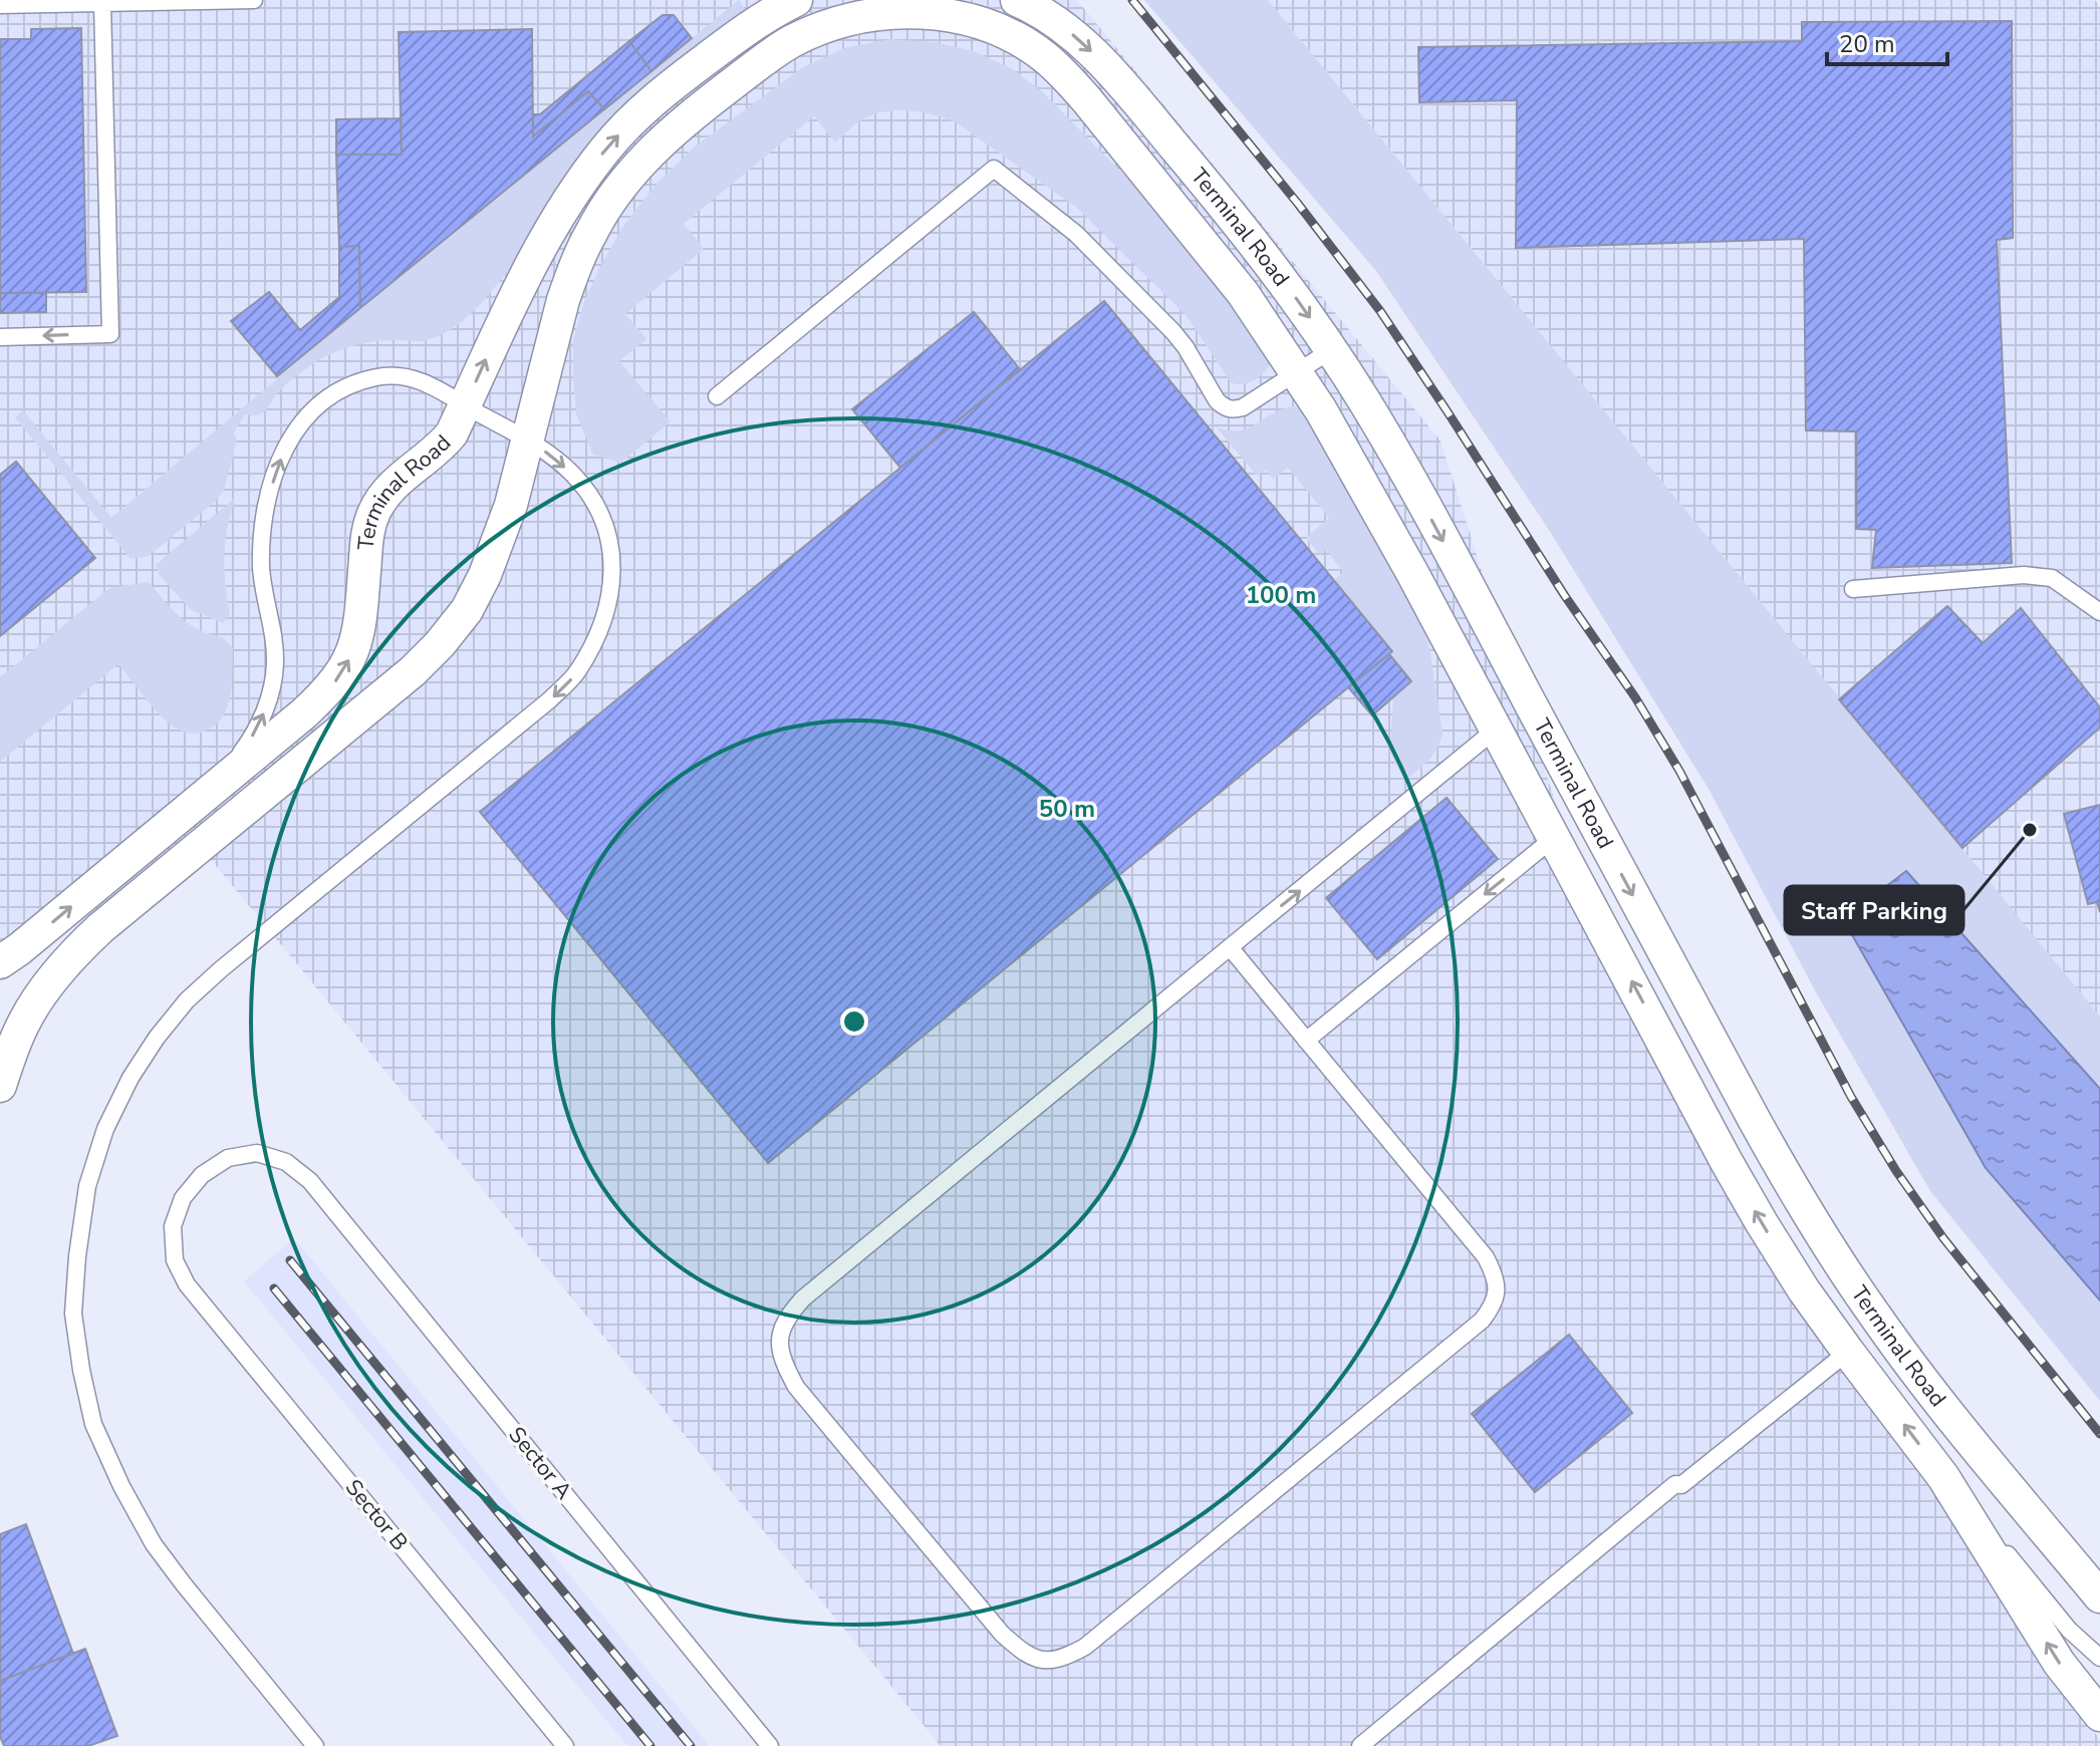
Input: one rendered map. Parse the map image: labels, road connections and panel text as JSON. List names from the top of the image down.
{
  "streets": {
    "street": ["Terminal Road"],
    "lane": ["Sector A", "Sector B"]
  },
  "crossings": [
    ["Sector A", "Sector B"]
  ],
  "places": ["Staff Parking"],
  "scale_bar": "20 m",
  "rings": ["100 m", "50 m"]
}
